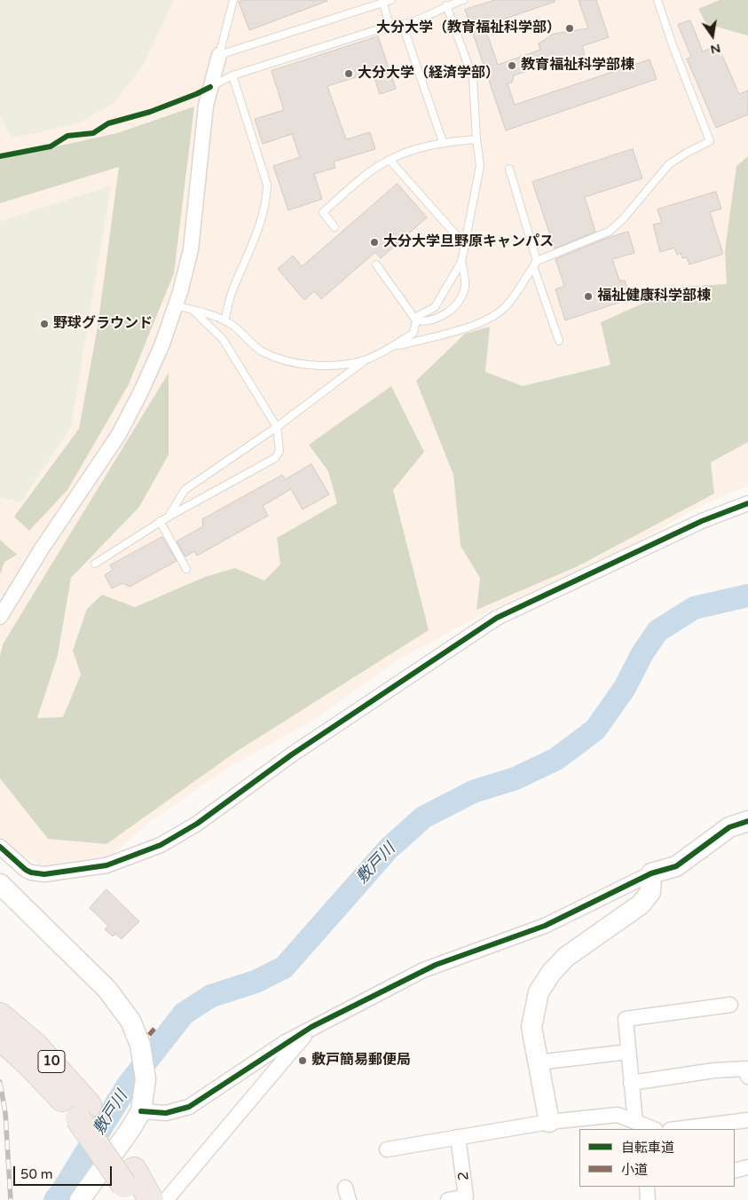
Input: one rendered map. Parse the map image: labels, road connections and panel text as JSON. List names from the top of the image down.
{
  "streets": {
    "highway": ["10"],
    "street": ["2"]
  },
  "water": ["敷戸川"],
  "places": [
    "大分大学（教育福祉科学部）",
    "教育福祉科学部棟",
    "大分大学（経済学部）",
    "大分大学旦野原キャンパス",
    "福祉健康科学部棟",
    "野球グラウンド",
    "敷戸簡易郵便局"
  ],
  "legend": ["自転車道", "小道"],
  "scale_bar": "50 m",
  "north": "bottom"
}
